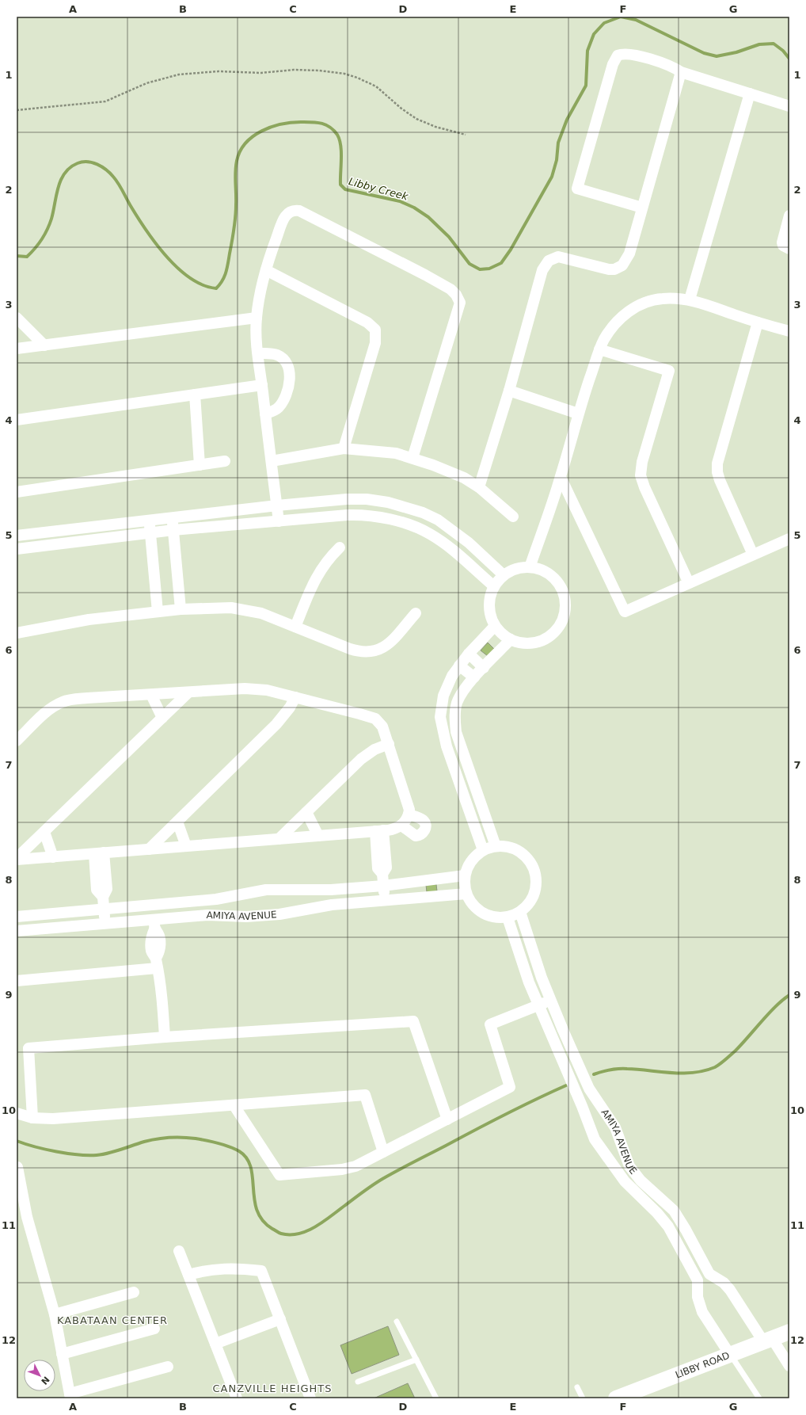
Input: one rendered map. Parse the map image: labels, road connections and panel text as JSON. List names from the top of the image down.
{
  "streets": {
    "main road": ["LIBBY ROAD"],
    "street": ["AMIYA AVENUE"]
  },
  "crossings": [
    ["AMIYA AVENUE", "LIBBY ROAD"]
  ],
  "districts": ["KABATAAN CENTER", "CANZVILLE HEIGHTS"],
  "water": ["Libby Creek"],
  "north": "bottom right",
  "grid": {
    "columns": [
      "A",
      "B",
      "C",
      "D",
      "E",
      "F",
      "G"
    ],
    "rows": [
      "1",
      "2",
      "3",
      "4",
      "5",
      "6",
      "7",
      "8",
      "9",
      "10",
      "11",
      "12"
    ]
  }
}
